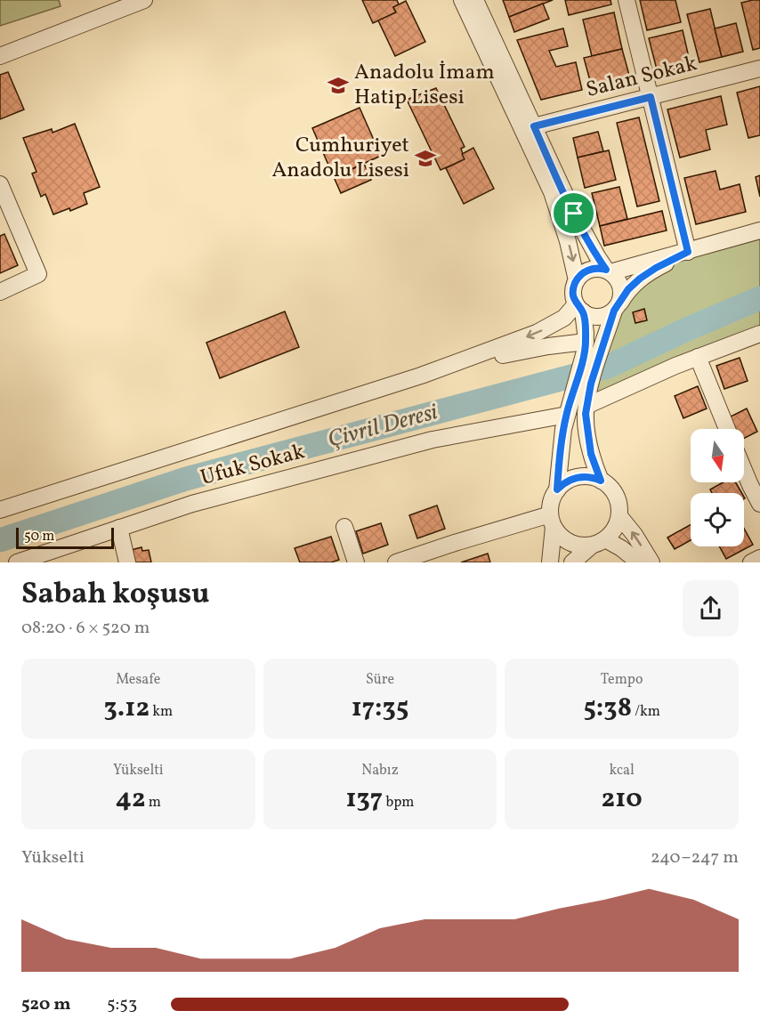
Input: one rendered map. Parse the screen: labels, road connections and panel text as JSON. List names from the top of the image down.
{
  "streets": {
    "street": ["Salan Sokak", "Ufuk Sokak"]
  },
  "water": ["Çivril Deresi"],
  "places": {
    "school or university": ["Anadolu İmam Hatip Lisesi", "Cumhuriyet Anadolu Lisesi"]
  },
  "scale_bar": "50 m",
  "north": "bottom",
  "page": {
    "scale": "50 m",
    "heading": ["Sabah koşusu", "08:20 · 6 × 520 m"],
    "stats": [
      ["Mesafe", "3.12 km"],
      ["Süre", "17:35"],
      ["Tempo", "5:38 /km"],
      ["Yükselti", "42 m"],
      ["Nabız", "137 bpm"],
      ["kcal", "210"]
    ],
    "chart": ["Yükselti", "240–247 m"],
    "list": [
      {
        "name": "520 m",
        "note": "5:53"
      }
    ]
  }
}
